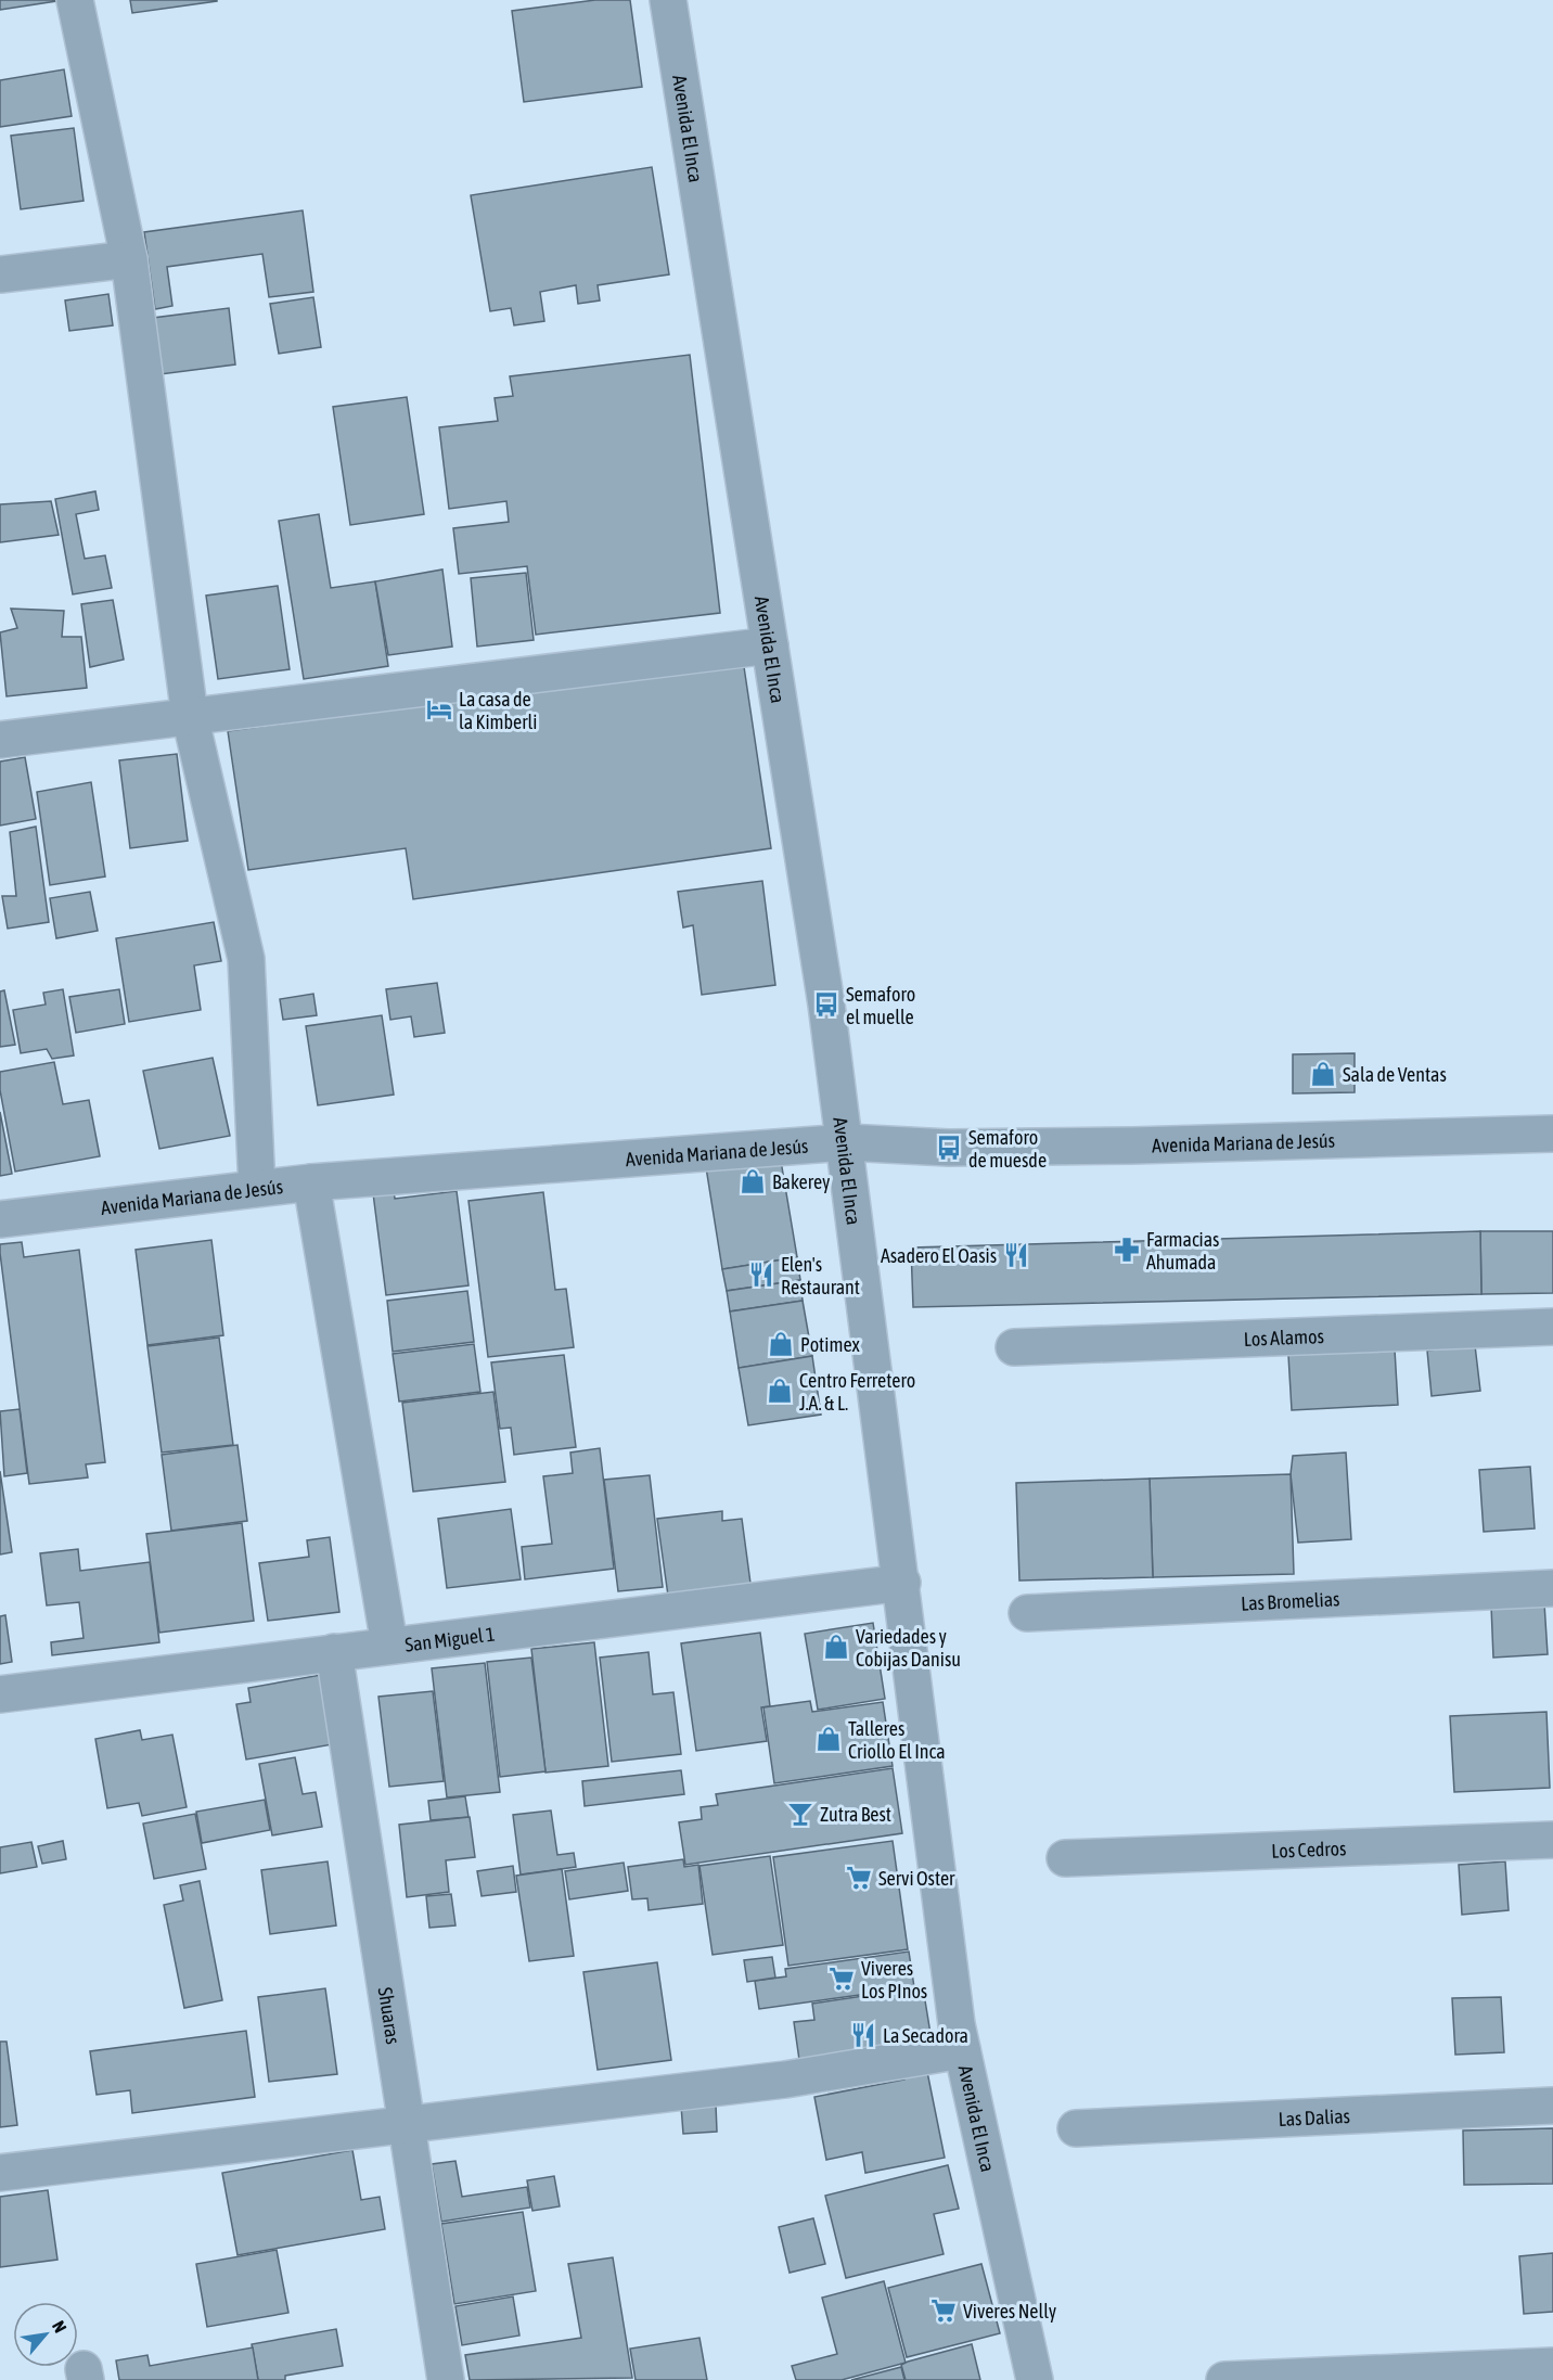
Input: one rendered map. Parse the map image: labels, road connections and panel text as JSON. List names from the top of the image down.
{
  "streets": {
    "street": [
      "Avenida El Inca",
      "Avenida Mariana de Jesús",
      "Los Alamos",
      "Las Bromelias",
      "San Miguel 1",
      "Los Cedros",
      "Shuaras",
      "Las Dalias"
    ]
  },
  "crossings": [
    ["Avenida El Inca", "Avenida Mariana de Jesús"],
    ["Avenida El Inca", "San Miguel 1"],
    ["San Miguel 1", "Shuaras"]
  ],
  "places": {
    "hotel": ["La casa de la Kimberli"],
    "bus stop": ["Semaforo el muelle", "Semaforo de muesde"],
    "shop": [
      "Sala de Ventas",
      "Bakerey",
      "Potimex",
      "Centro Ferretero J.A. & L.",
      "Variedades y Cobijas Danisu",
      "Talleres Criollo El Inca"
    ],
    "pharmacy": ["Farmacias Ahumada"],
    "restaurant": ["Asadero El Oasis", "Elen's Restaurant", "La Secadora"],
    "bar": ["Zutra Best"],
    "supermarket": ["Servi Oster", "Viveres Los PInos", "Viveres Nelly"]
  },
  "north": "top right"
}
